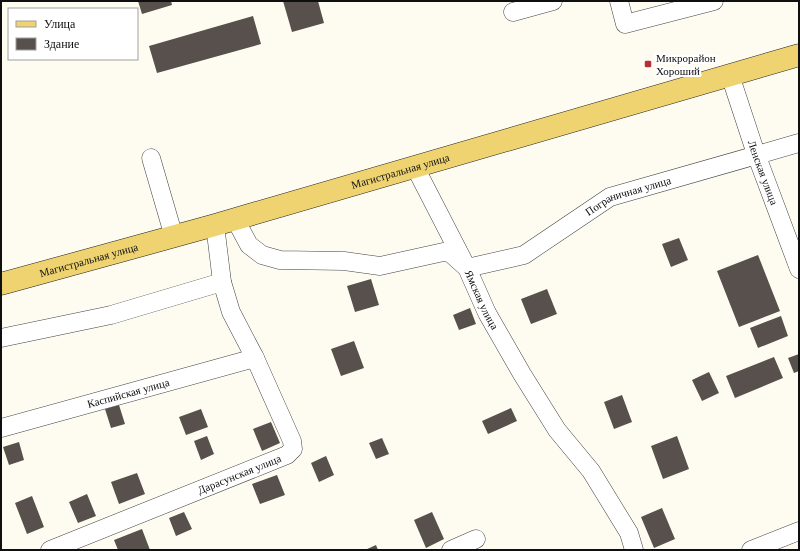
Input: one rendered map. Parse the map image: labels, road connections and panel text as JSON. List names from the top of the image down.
{
  "streets": {
    "main road": ["Магистральная улица"],
    "street": [
      "Ленская улица",
      "Пограничная улица",
      "Ямская улица",
      "Каспийская улица",
      "Дарасунская улица"
    ]
  },
  "crossings": [
    ["Магистральная улица", "Ленская улица"],
    ["Магистральная улица", "Ямская улица"],
    ["Магистральная улица", "Дарасунская улица"],
    ["Ленская улица", "Пограничная улица"],
    ["Пограничная улица", "Ямская улица"],
    ["Ямская улица", "Дарасунская улица"],
    ["Каспийская улица", "Дарасунская улица"]
  ],
  "places": {
    "transit": ["Микрорайон Хороший"]
  },
  "legend": ["Улица", "Здание"]
}
